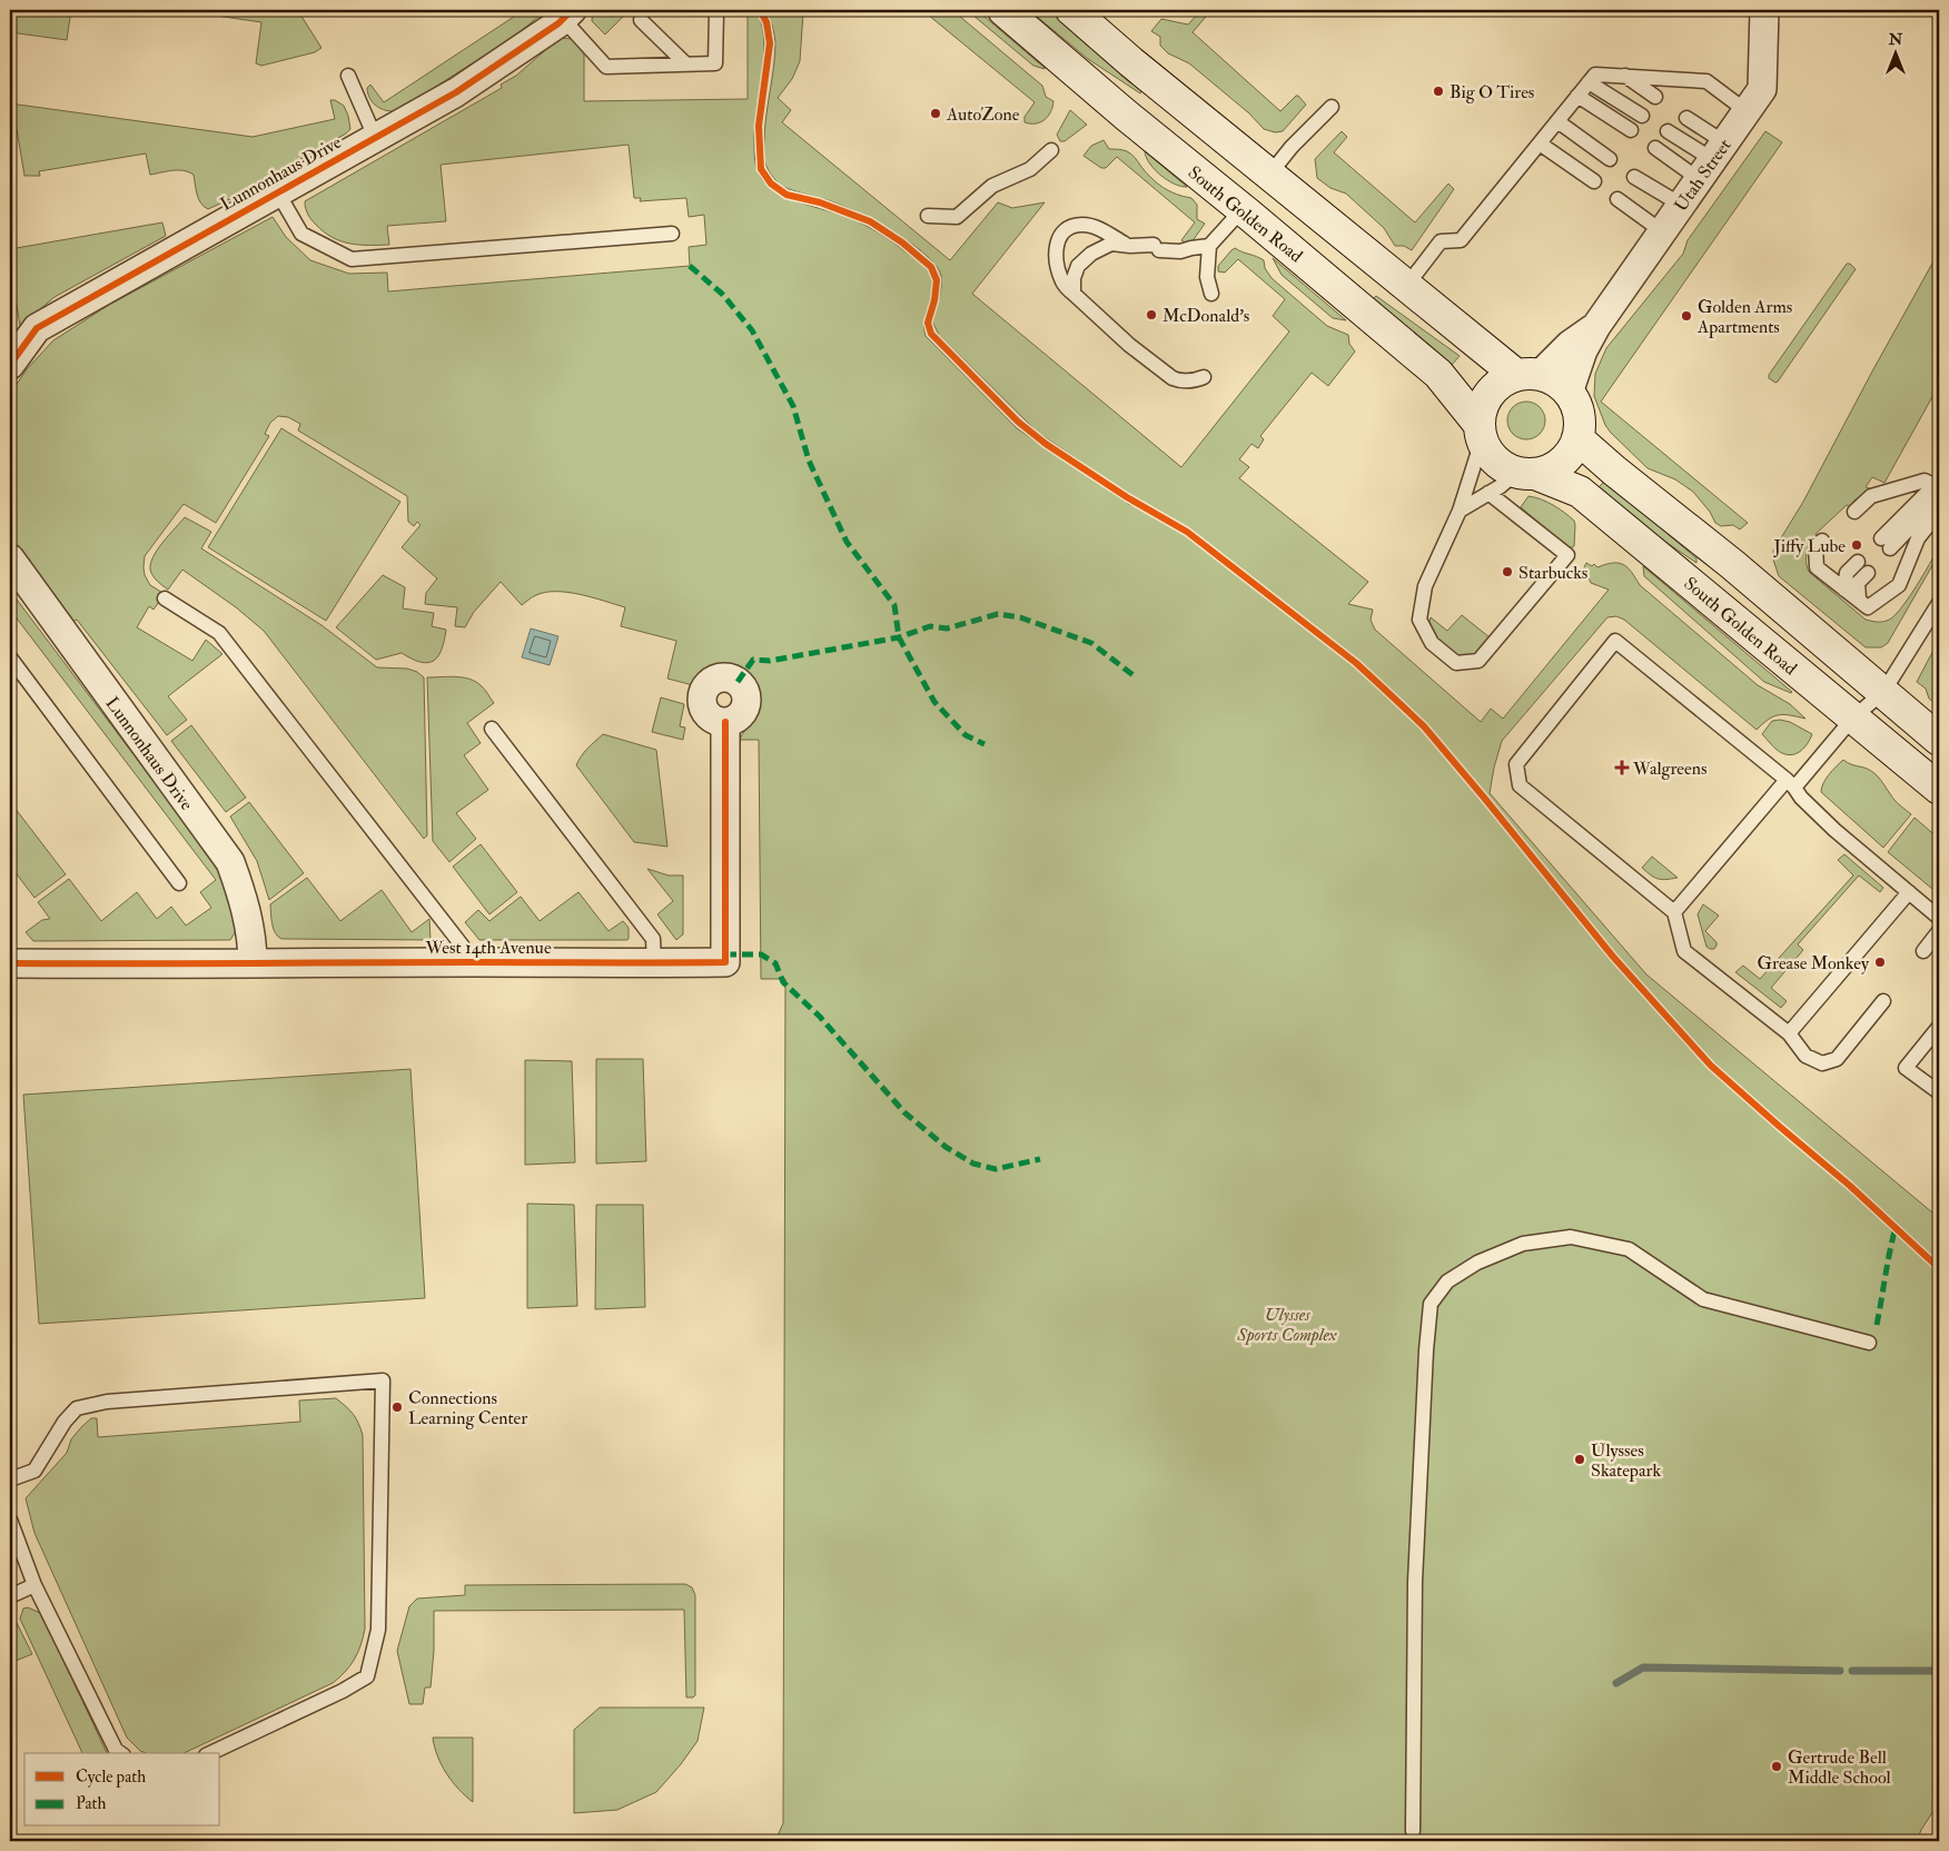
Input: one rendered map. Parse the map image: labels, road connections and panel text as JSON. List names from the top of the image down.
{
  "streets": {
    "main road": ["South Golden Road"],
    "street": ["Lunnonhaus Drive", "Utah Street", "West 14th Avenue"]
  },
  "crossings": [
    ["Lunnonhaus Drive", "West 14th Avenue"],
    ["Utah Street", "South Golden Road"]
  ],
  "parks": ["Ulysses Sports Complex"],
  "places": {
    "other": [
      "Big O Tires",
      "AutoZone",
      "McDonald's",
      "Golden Arms Apartments",
      "Jiffy Lube",
      "Starbucks",
      "Grease Monkey",
      "Connections Learning Center",
      "Ulysses Skatepark",
      "Gertrude Bell Middle School"
    ],
    "health": ["Walgreens"]
  },
  "legend": ["Cycle path", "Path"],
  "north": "top"
}
